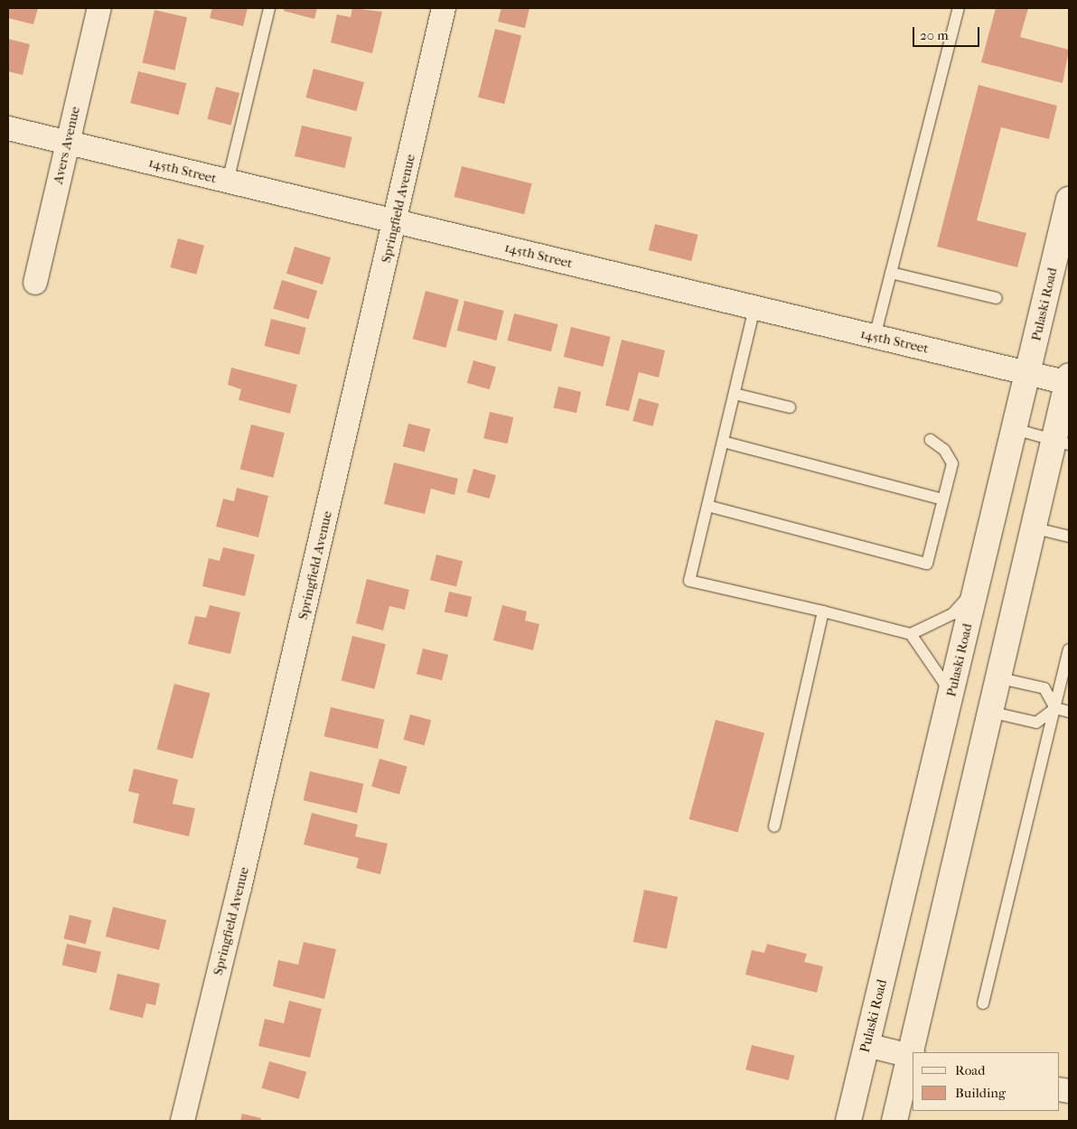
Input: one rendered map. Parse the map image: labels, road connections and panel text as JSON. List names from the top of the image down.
{
  "streets": {
    "main road": ["Pulaski Road"],
    "street": ["Avers Avenue", "145th Street", "Springfield Avenue"]
  },
  "crossings": [
    ["Avers Avenue", "145th Street"],
    ["145th Street", "Springfield Avenue"],
    ["145th Street", "Pulaski Road"]
  ],
  "legend": ["Road", "Building"],
  "scale_bar": "20 m"
}
